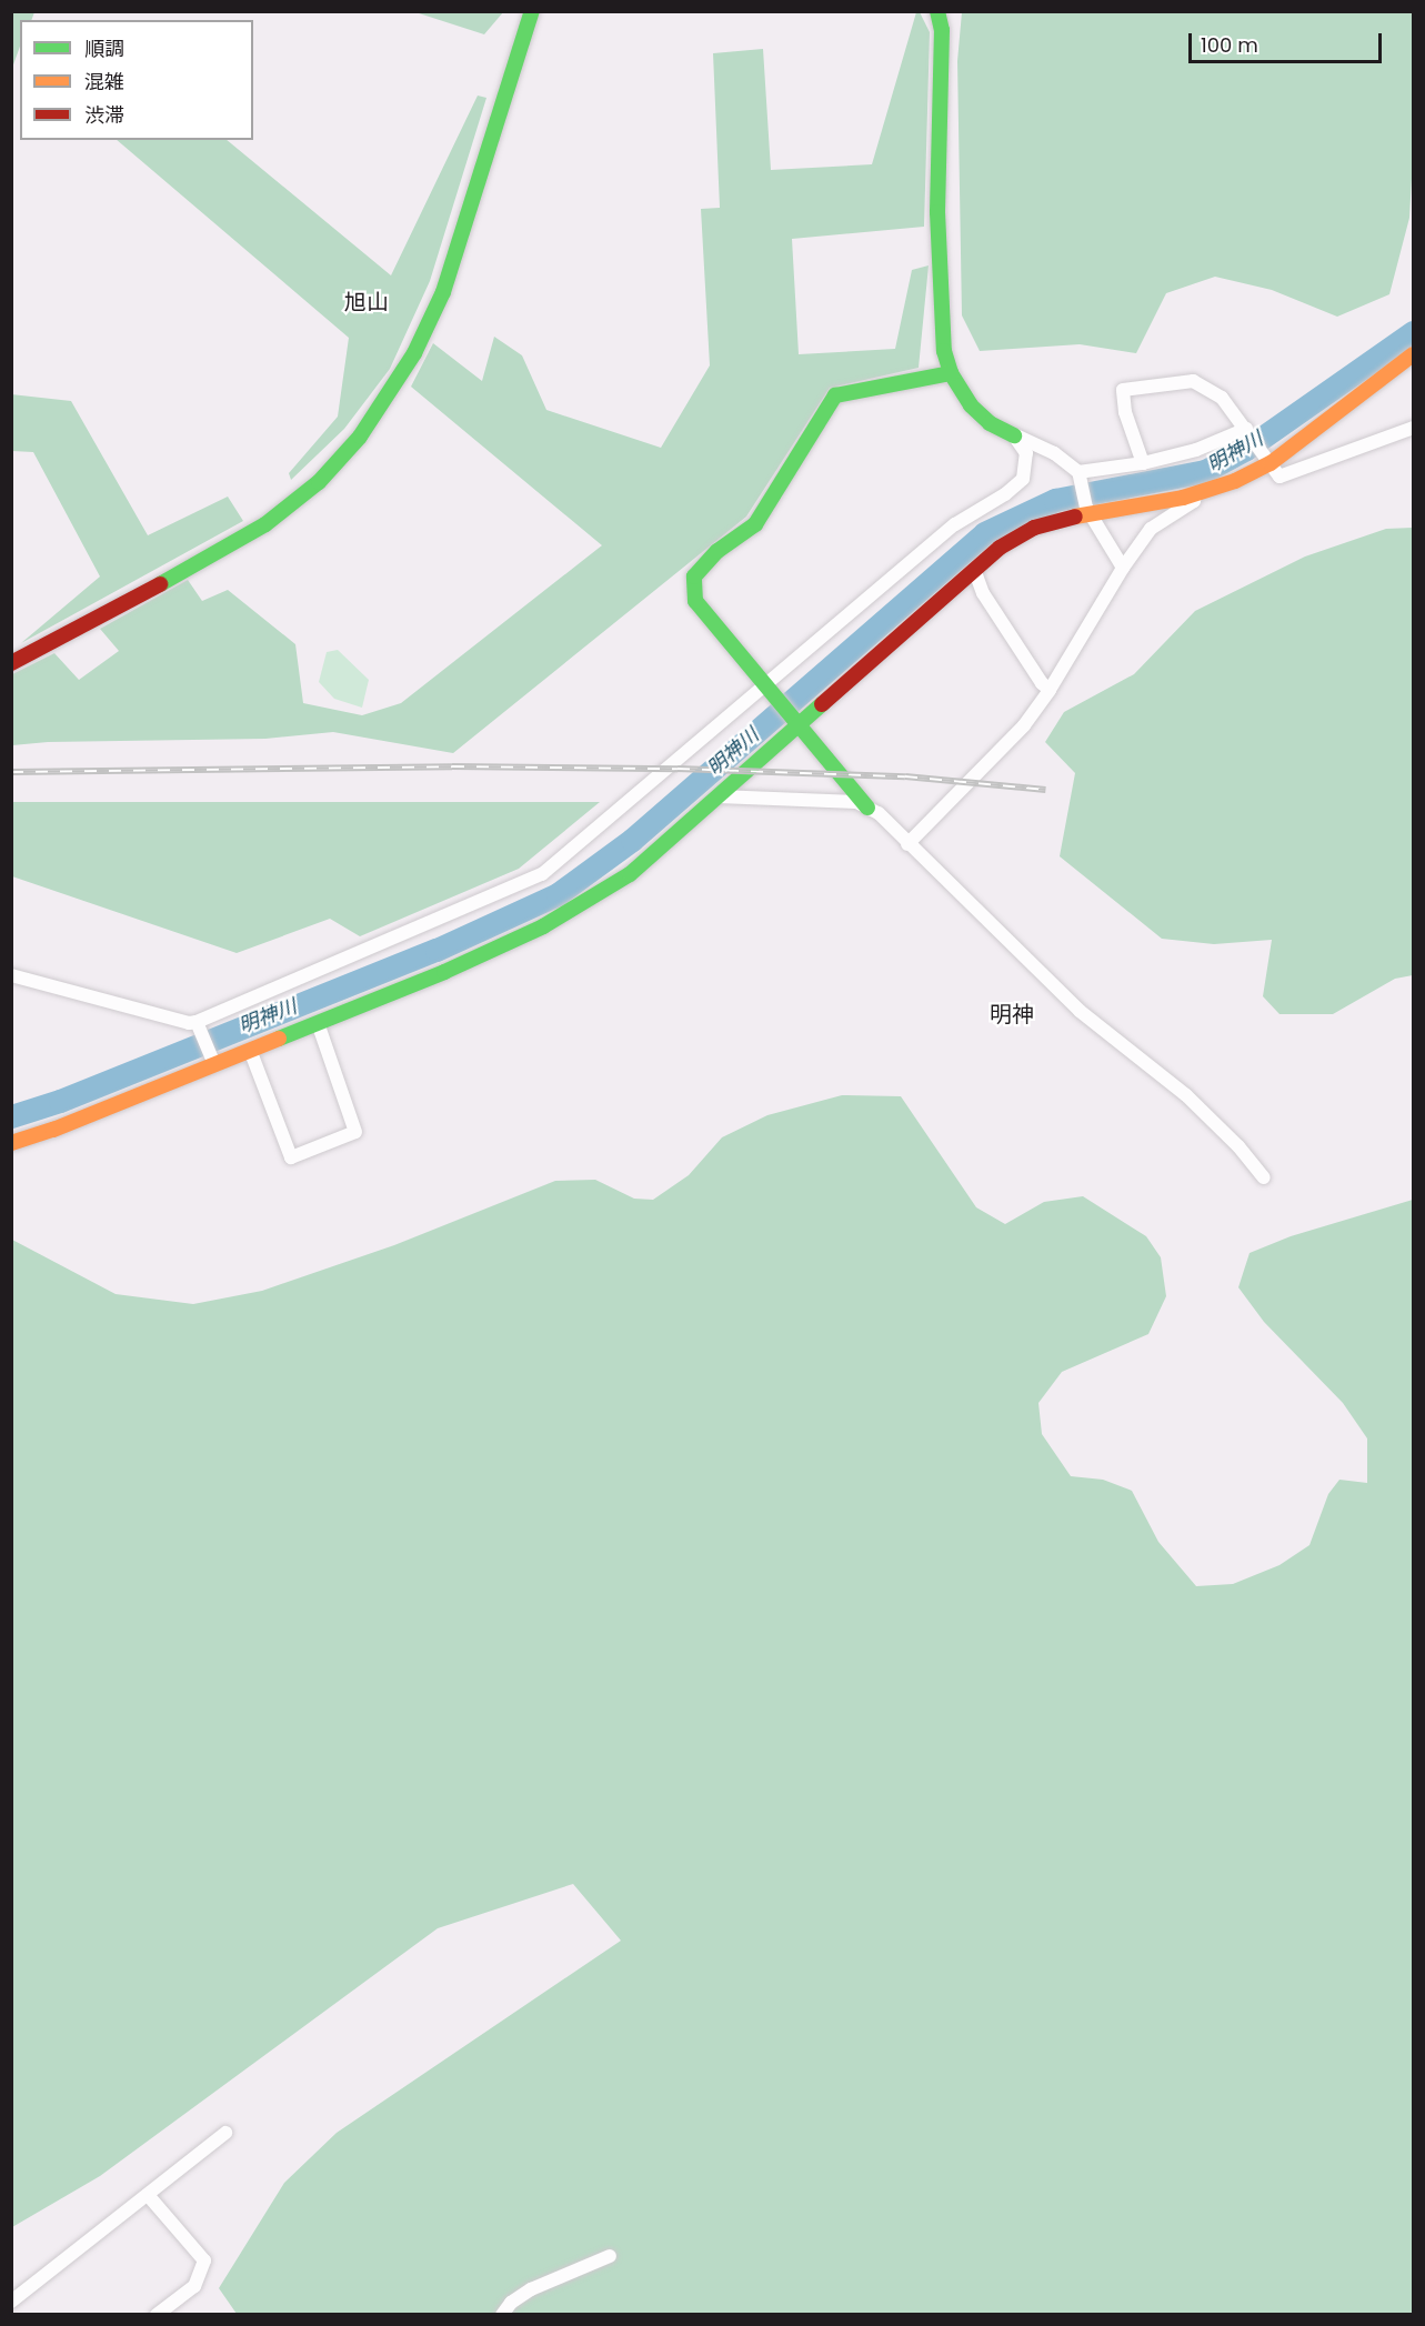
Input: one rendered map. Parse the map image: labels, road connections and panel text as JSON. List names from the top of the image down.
{
  "districts": ["旭山", "明神"],
  "water": ["明神川"],
  "legend": ["順調", "混雑", "渋滞"],
  "scale_bar": "100 m"
}
